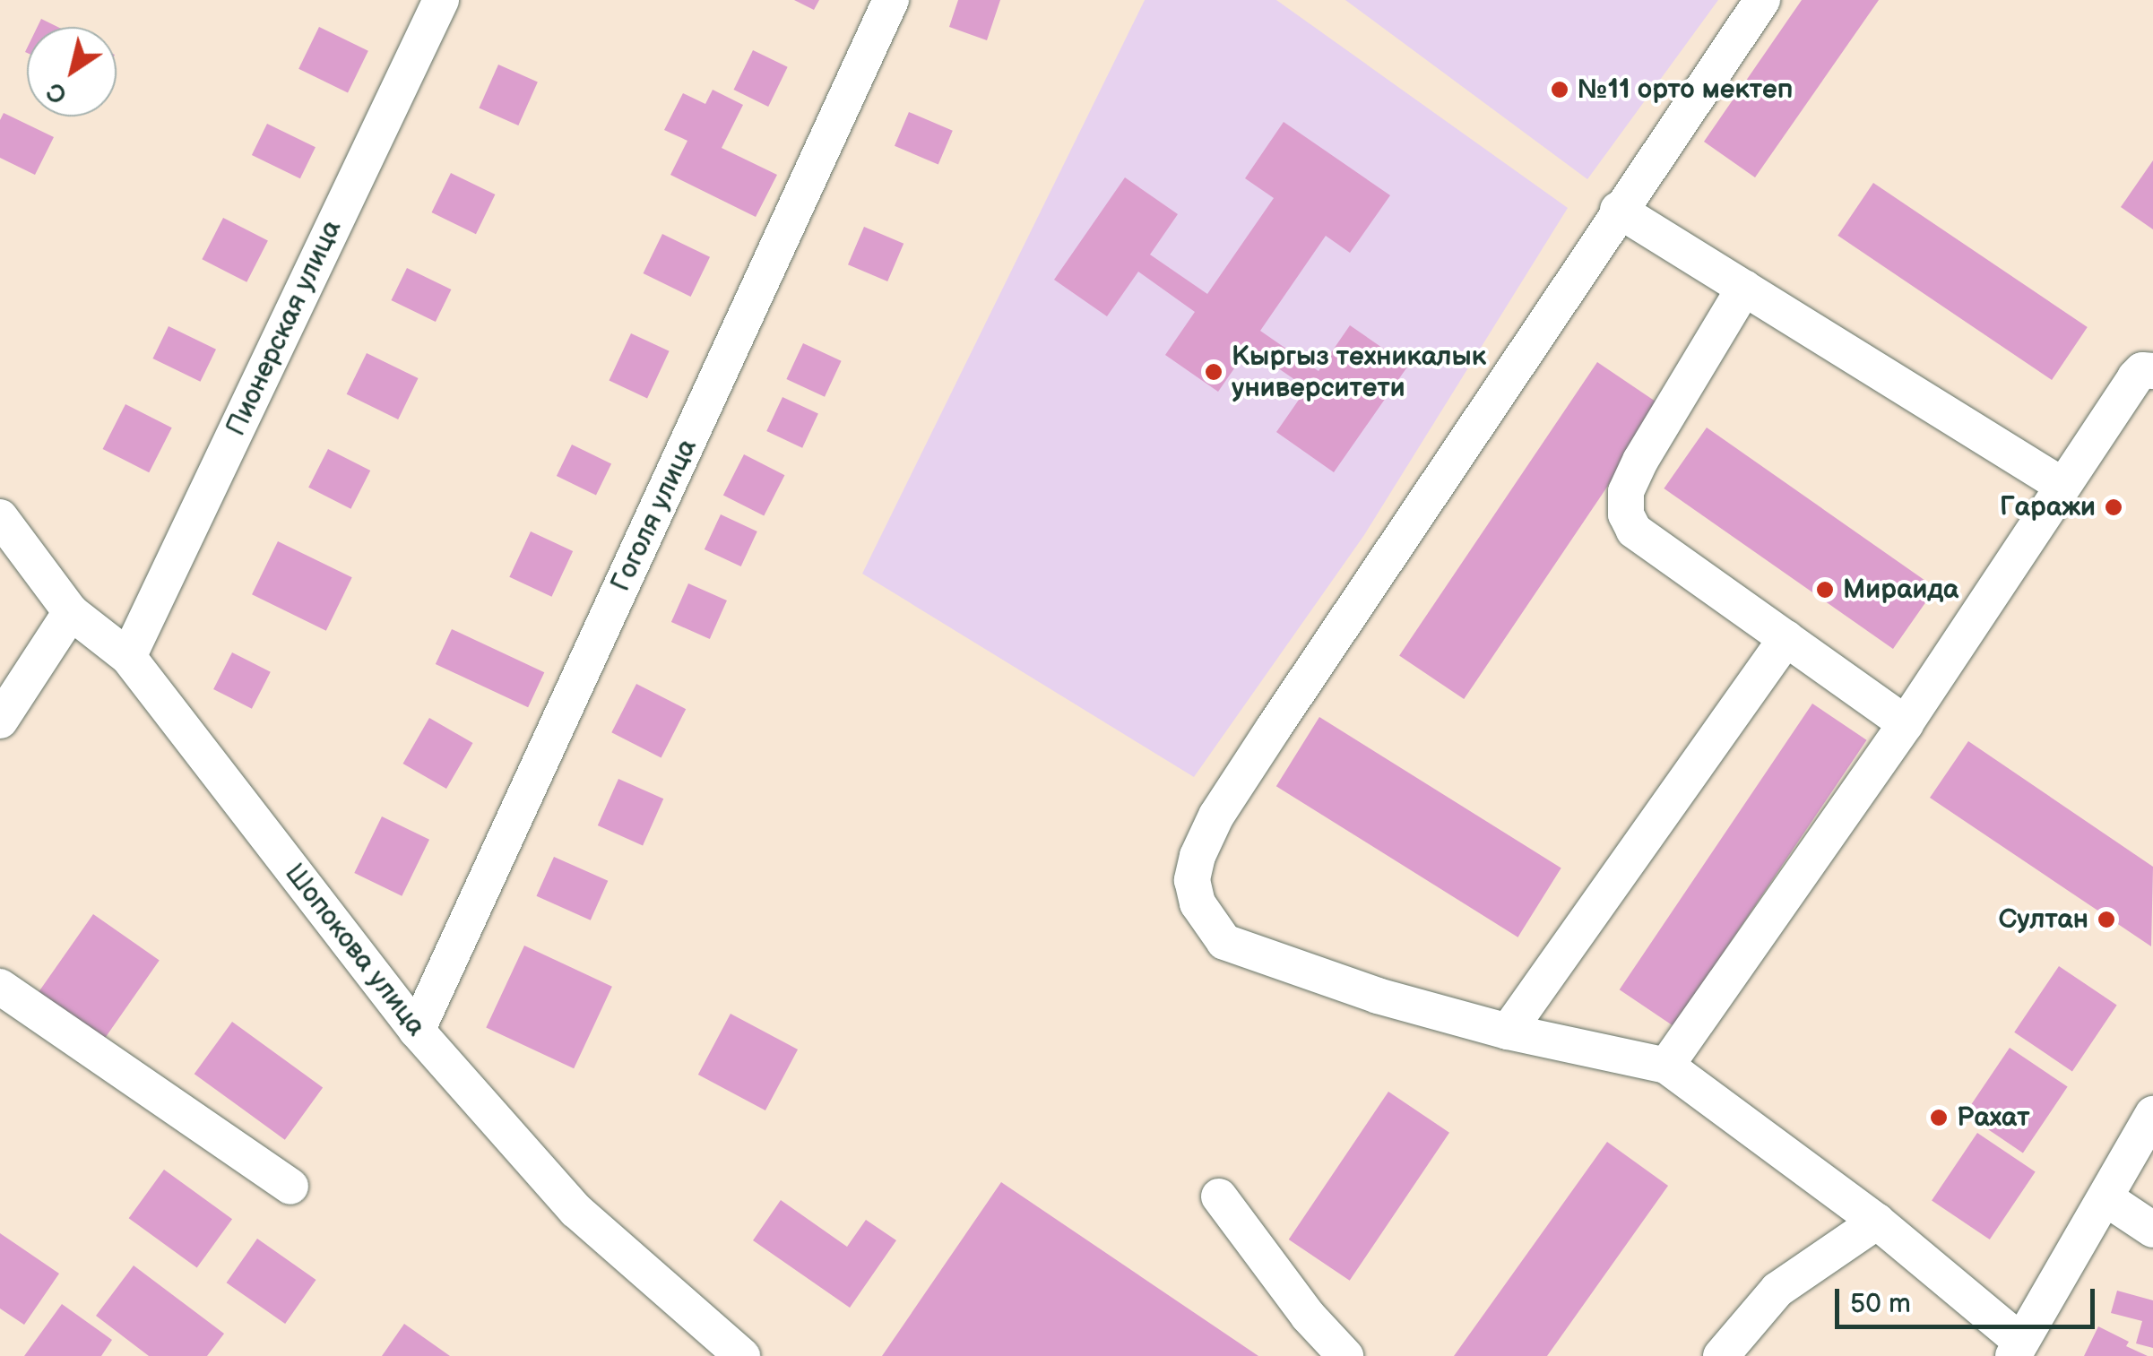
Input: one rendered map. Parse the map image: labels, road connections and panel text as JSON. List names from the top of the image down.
{
  "streets": {
    "street": ["Пионерская улица", "Гоголя улица", "Шопокова улица"]
  },
  "crossings": [
    ["Пионерская улица", "Шопокова улица"],
    ["Гоголя улица", "Шопокова улица"]
  ],
  "places": [
    "№11 орто мектеп",
    "Кыргыз техникалык университети",
    "Гаражи",
    "Мираида",
    "Султан",
    "Рахат"
  ],
  "scale_bar": "50 m",
  "north": "bottom left"
}
